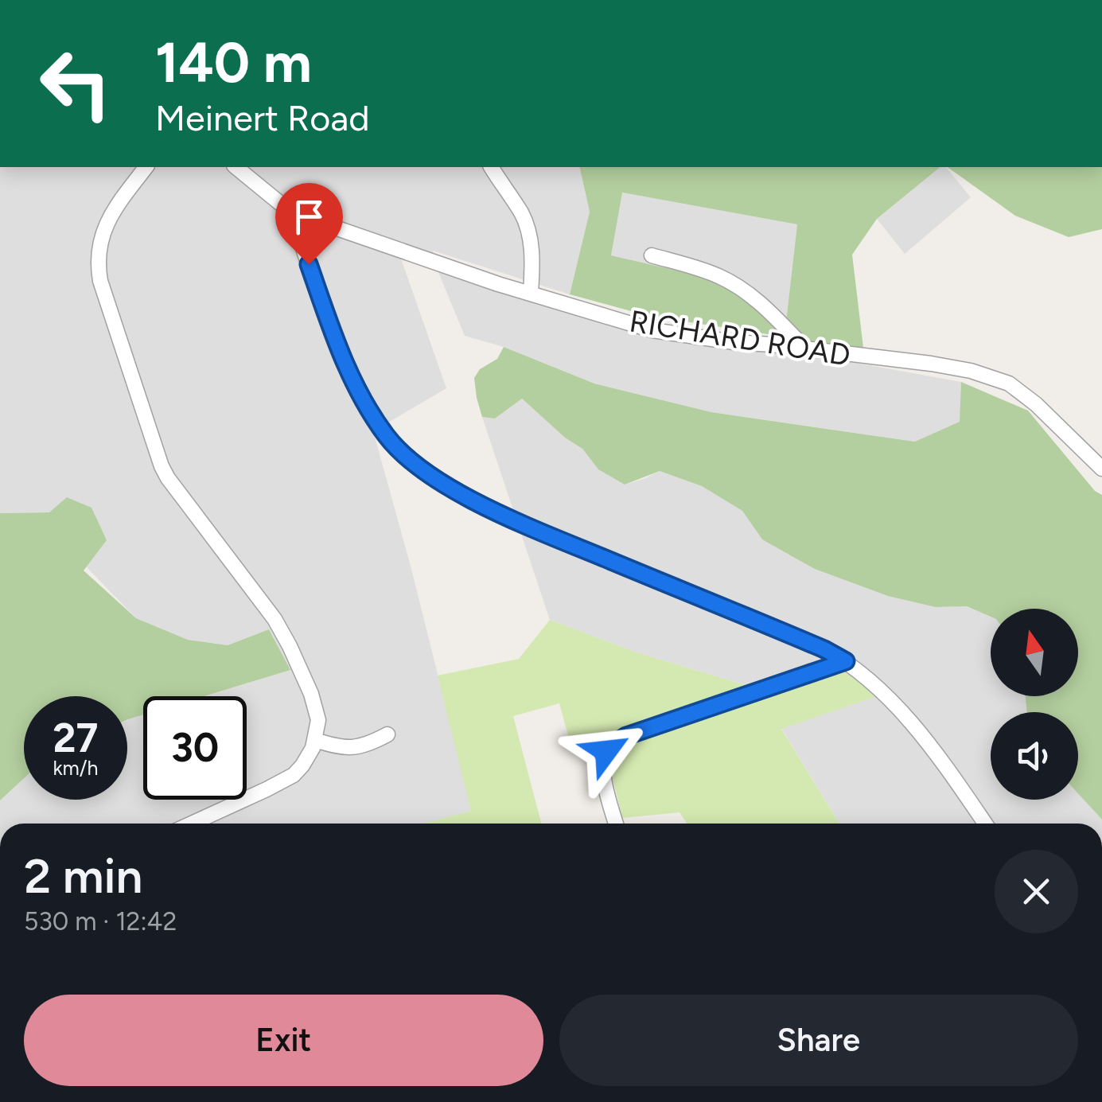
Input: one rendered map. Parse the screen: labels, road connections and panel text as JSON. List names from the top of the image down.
{
  "streets": {
    "street": ["RICHARD ROAD"]
  },
  "north": "top",
  "page": {
    "turn": ["140 m", "Meinert Road"],
    "speed": "27 km/h",
    "limit": "30",
    "heading": ["2 min", "530 m · 12:42"],
    "buttons": ["Exit", "Share"]
  }
}
